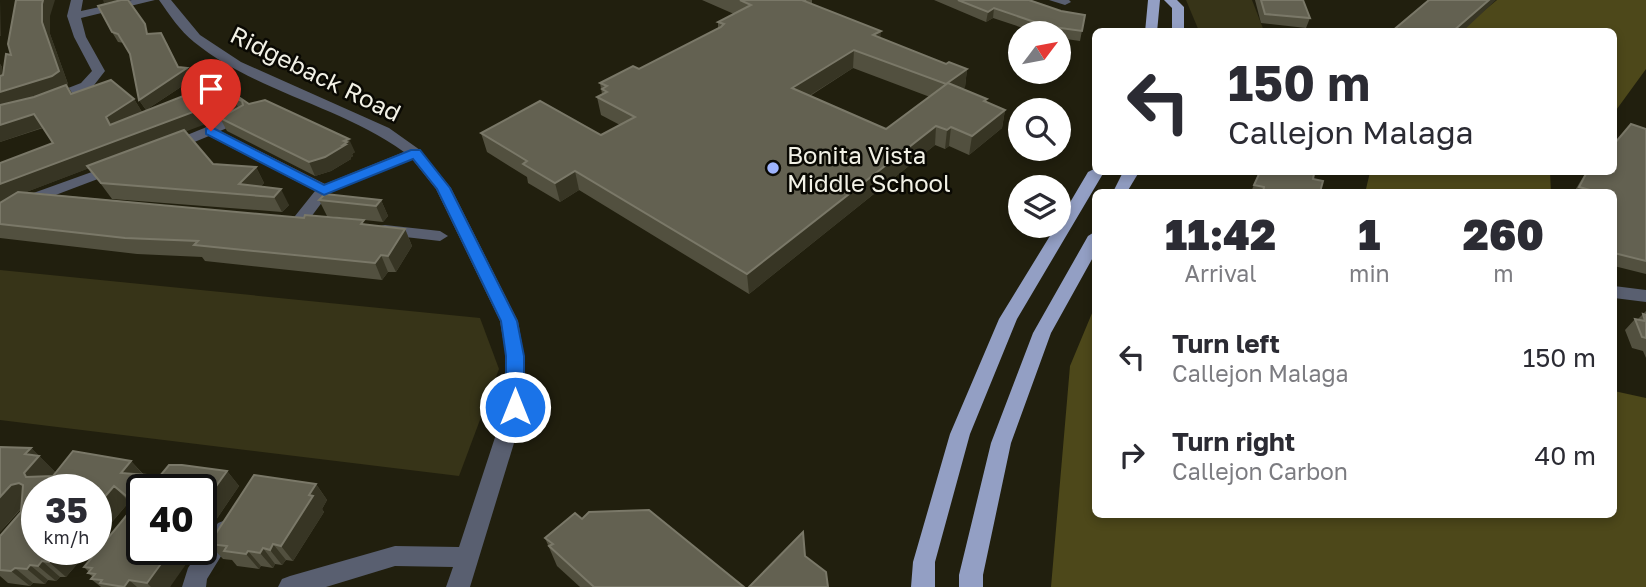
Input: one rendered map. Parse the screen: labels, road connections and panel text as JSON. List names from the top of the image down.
{
  "streets": {
    "street": ["Ridgeback Road"]
  },
  "places": ["Bonita Vista Middle School"],
  "north": "top right",
  "page": {
    "turn": ["150 m", "Callejon Malaga"],
    "eta": [
      "11:42",
      "Arrival",
      "1",
      "min",
      "260",
      "m"
    ],
    "list": [
      {
        "name": "Turn left",
        "note": "Callejon Malaga",
        "value": "150 m"
      },
      {
        "name": "Turn right",
        "note": "Callejon Carbon",
        "value": "40 m"
      }
    ],
    "speed": "35 km/h",
    "limit": "40"
  }
}
